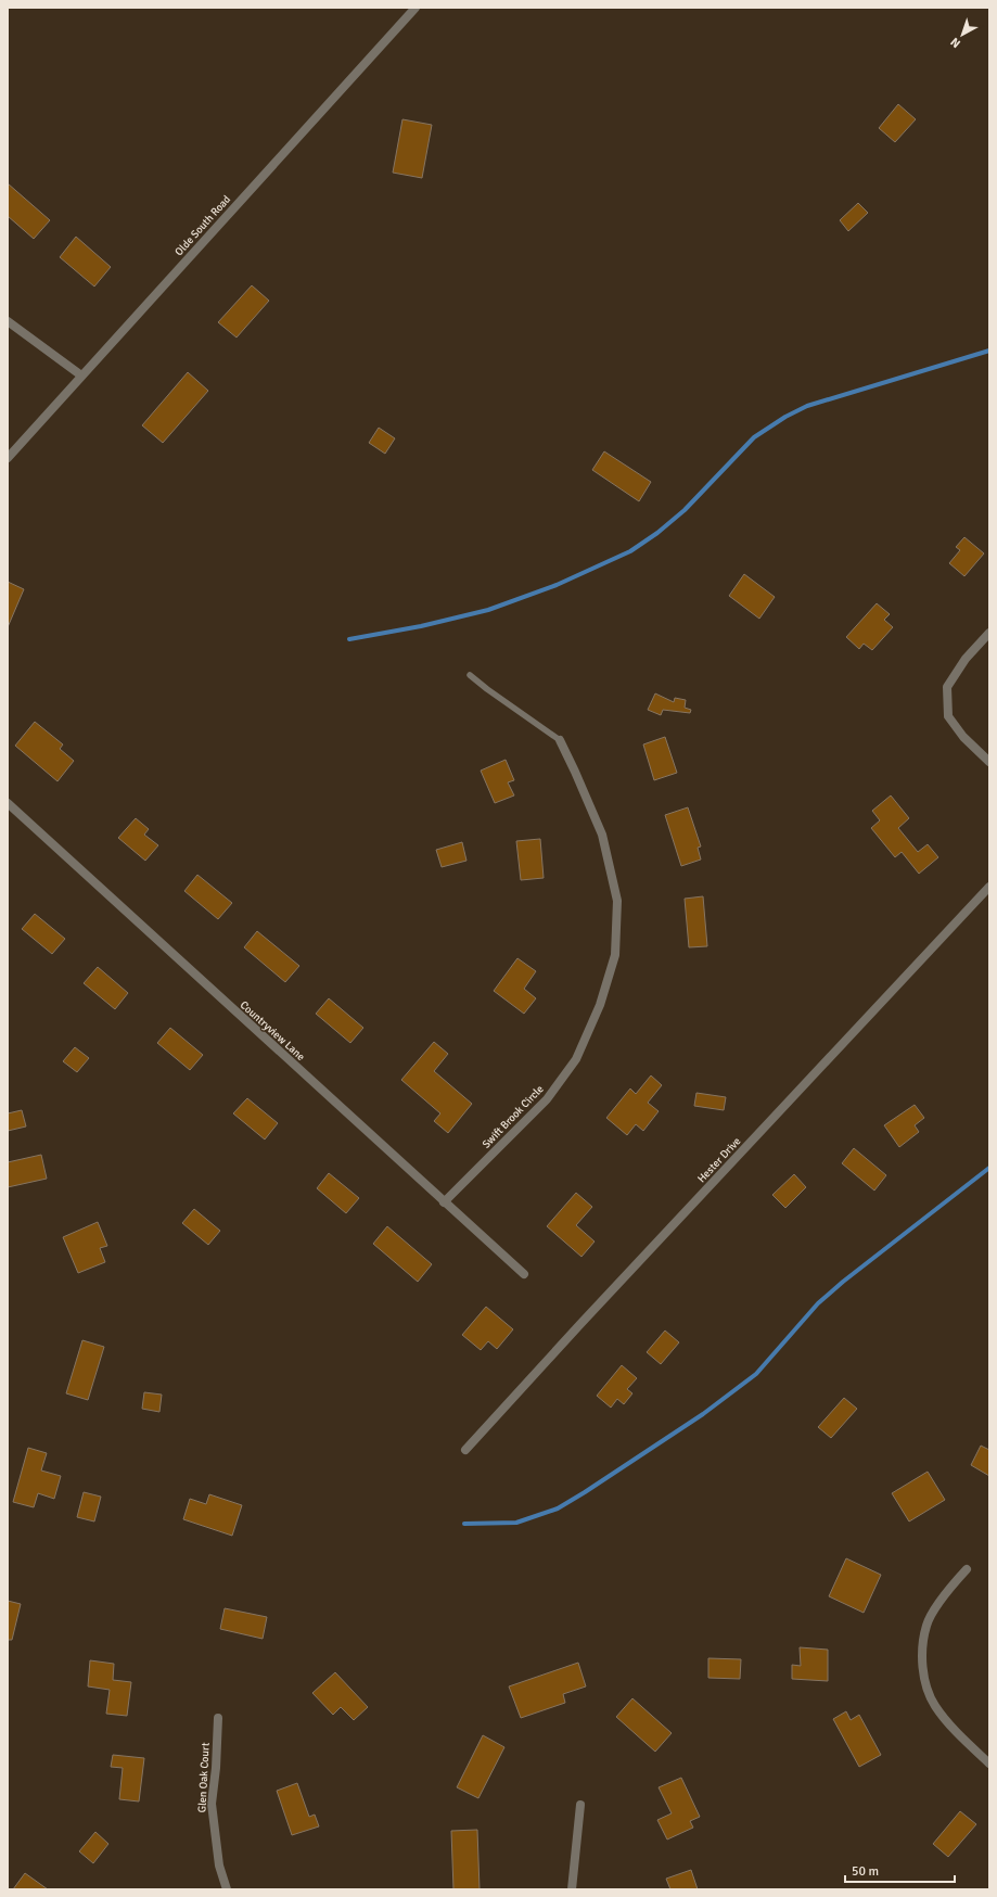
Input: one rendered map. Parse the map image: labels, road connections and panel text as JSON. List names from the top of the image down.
{
  "streets": {
    "street": [
      "Olde South Road",
      "Countryview Lane",
      "Swift Brook Circle",
      "Hester Drive",
      "Glen Oak Court"
    ]
  },
  "crossings": [
    ["Countryview Lane", "Swift Brook Circle"]
  ],
  "scale_bar": "50 m",
  "north": "bottom left"
}
